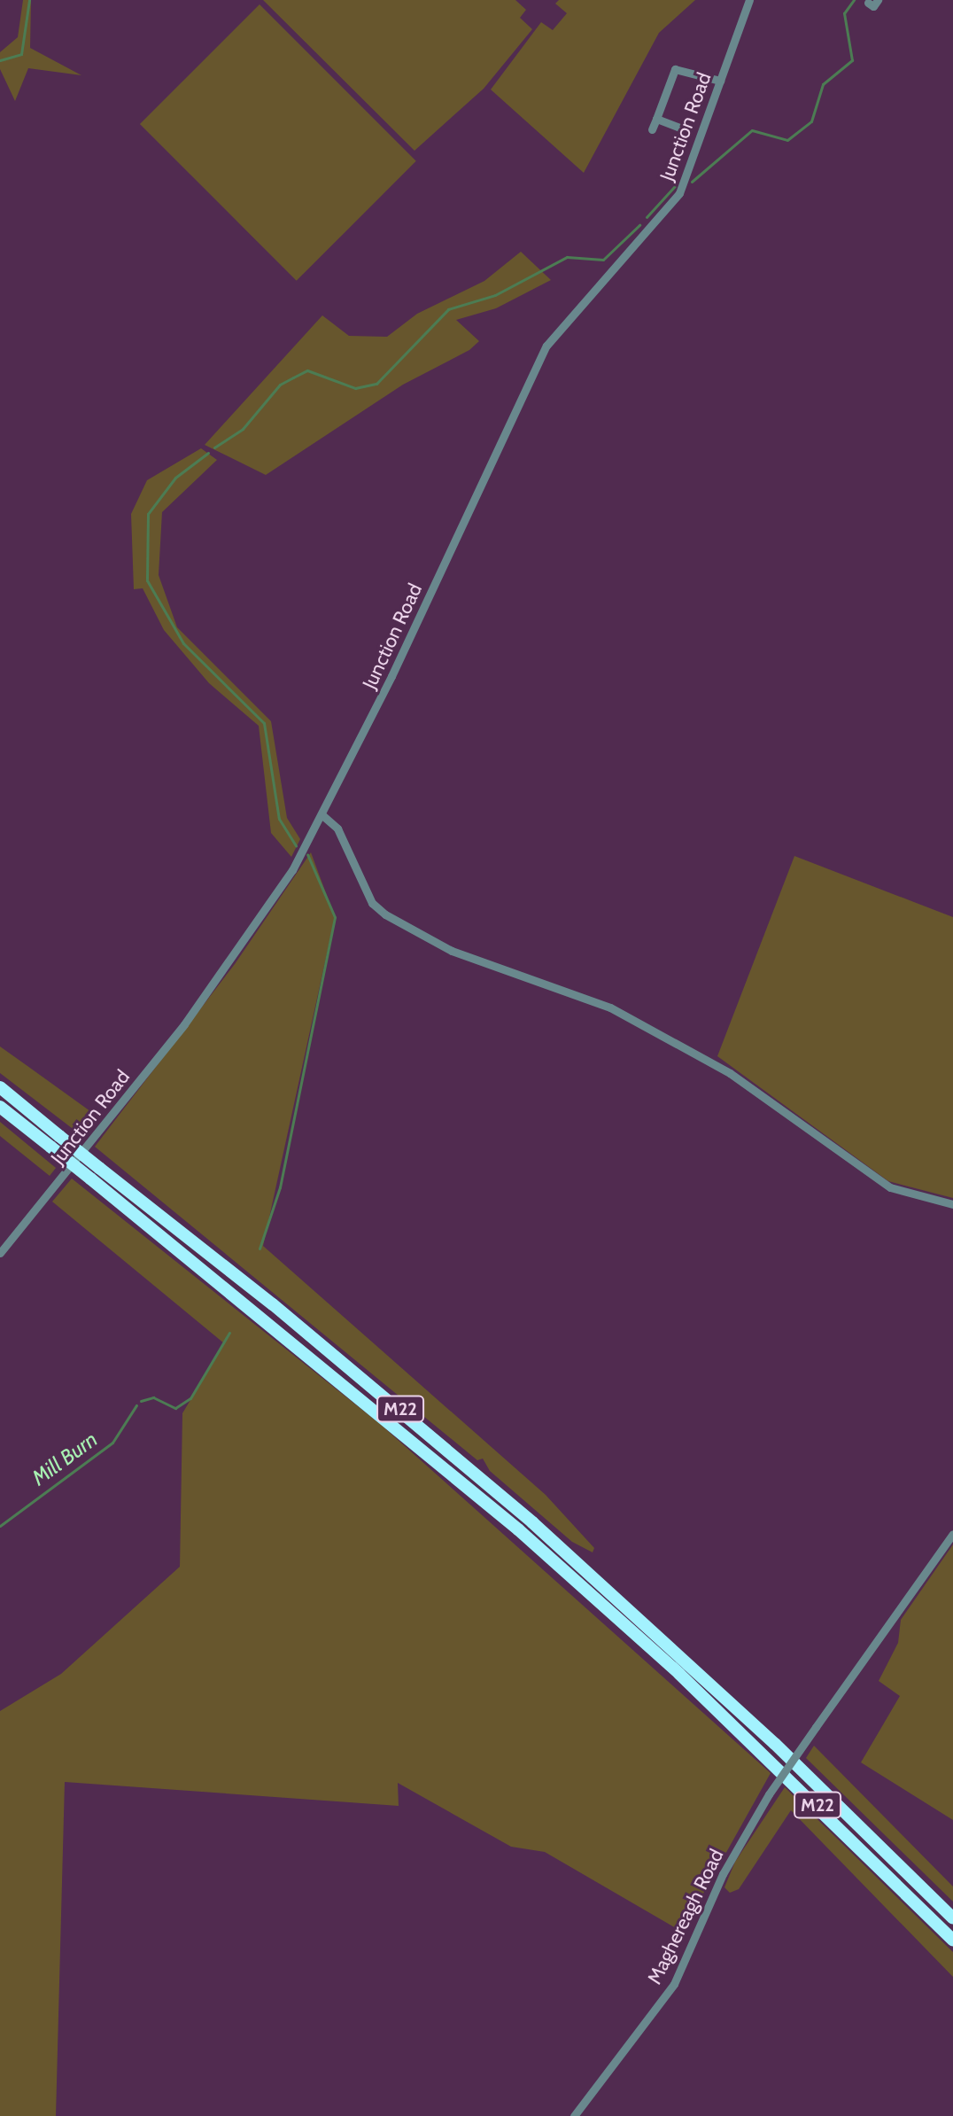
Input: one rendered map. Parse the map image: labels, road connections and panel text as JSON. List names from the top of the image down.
{
  "streets": {
    "highway": ["M22"],
    "street": ["Junction Road", "Maghereagh Road"]
  },
  "water": ["Mill Burn"]
}
